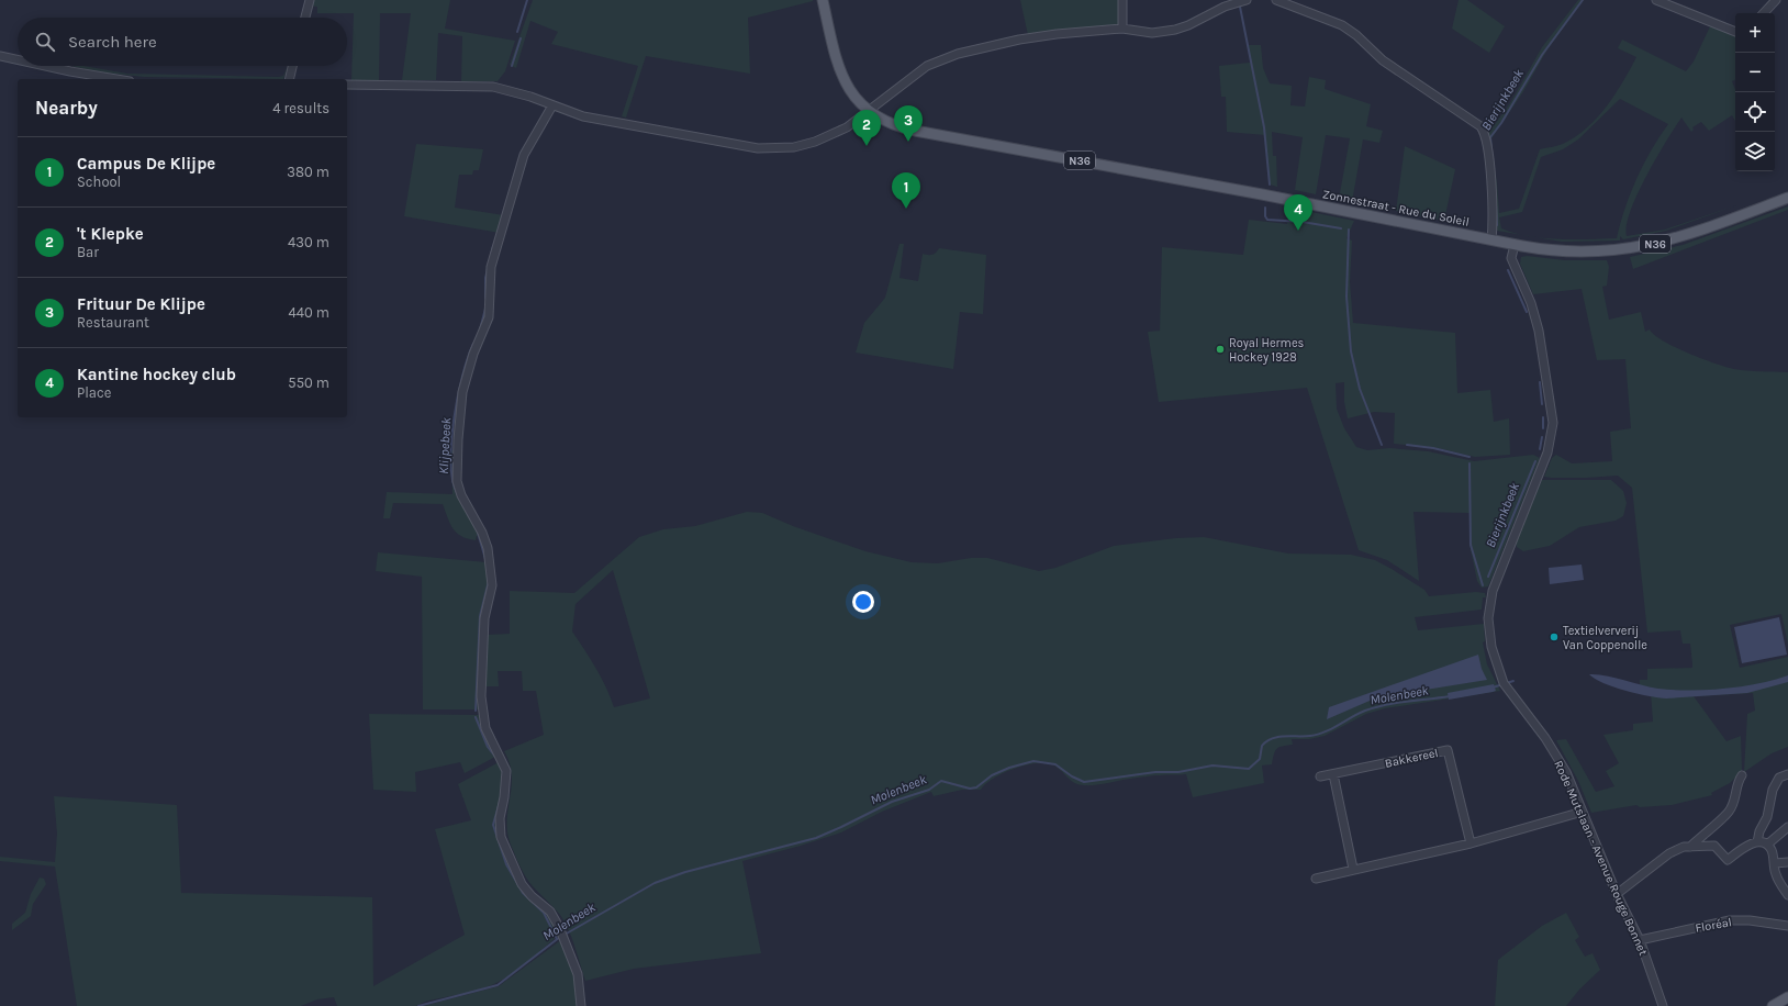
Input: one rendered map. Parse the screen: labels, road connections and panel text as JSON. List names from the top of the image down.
{
  "streets": {
    "main road": ["N36", "Zonnestraat - Rue du Soleil"],
    "street": ["Bakkereel", "Rode Mutslaan - Avenue Rouge Bonnet", "Floréal"]
  },
  "crossings": [
    ["N36", "Zonnestraat - Rue du Soleil"],
    ["Zonnestraat - Rue du Soleil", "Rode Mutslaan - Avenue Rouge Bonnet"],
    ["Rode Mutslaan - Avenue Rouge Bonnet", "Floréal"]
  ],
  "water": ["Bierijnkbeek", "Klijpebeek", "Molenbeek"],
  "places": ["Royal Hermes Hockey 1928", "Textielververij Van Coppenolle"],
  "page": {
    "map_buttons": ["+", "−"],
    "search": "Search here",
    "heading": ["Nearby", "4 results"],
    "pins": [
      "3",
      "2",
      "1",
      "4"
    ],
    "list": [
      {
        "mark": "1",
        "name": "Campus De Klijpe",
        "note": "School",
        "value": "380 m"
      },
      {
        "mark": "2",
        "name": "'t Klepke",
        "note": "Bar",
        "value": "430 m"
      },
      {
        "mark": "3",
        "name": "Frituur De Klijpe",
        "note": "Restaurant",
        "value": "440 m"
      },
      {
        "mark": "4",
        "name": "Kantine hockey club",
        "note": "Place",
        "value": "550 m"
      }
    ]
  }
}
